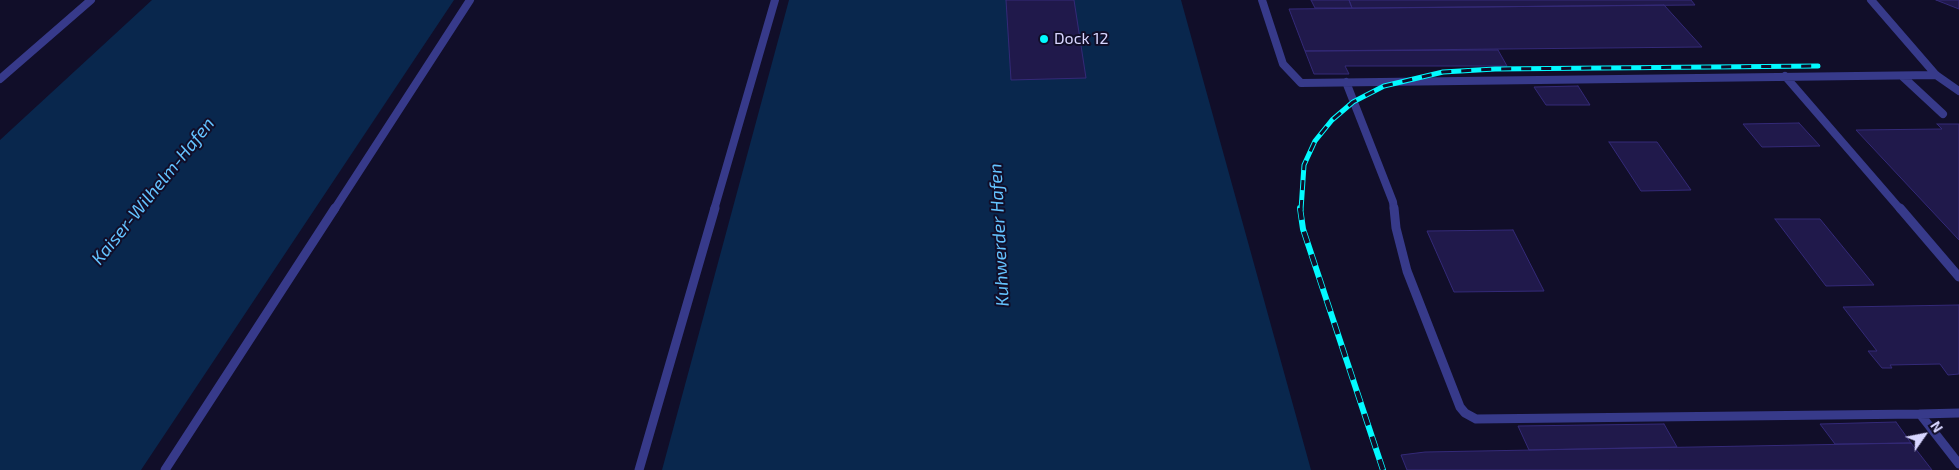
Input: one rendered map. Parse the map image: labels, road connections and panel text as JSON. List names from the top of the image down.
{
  "water": ["Kaiser-Wilhelm-Hafen", "Kuhwerder Hafen"],
  "places": ["Dock 12"],
  "north": "top right"
}
